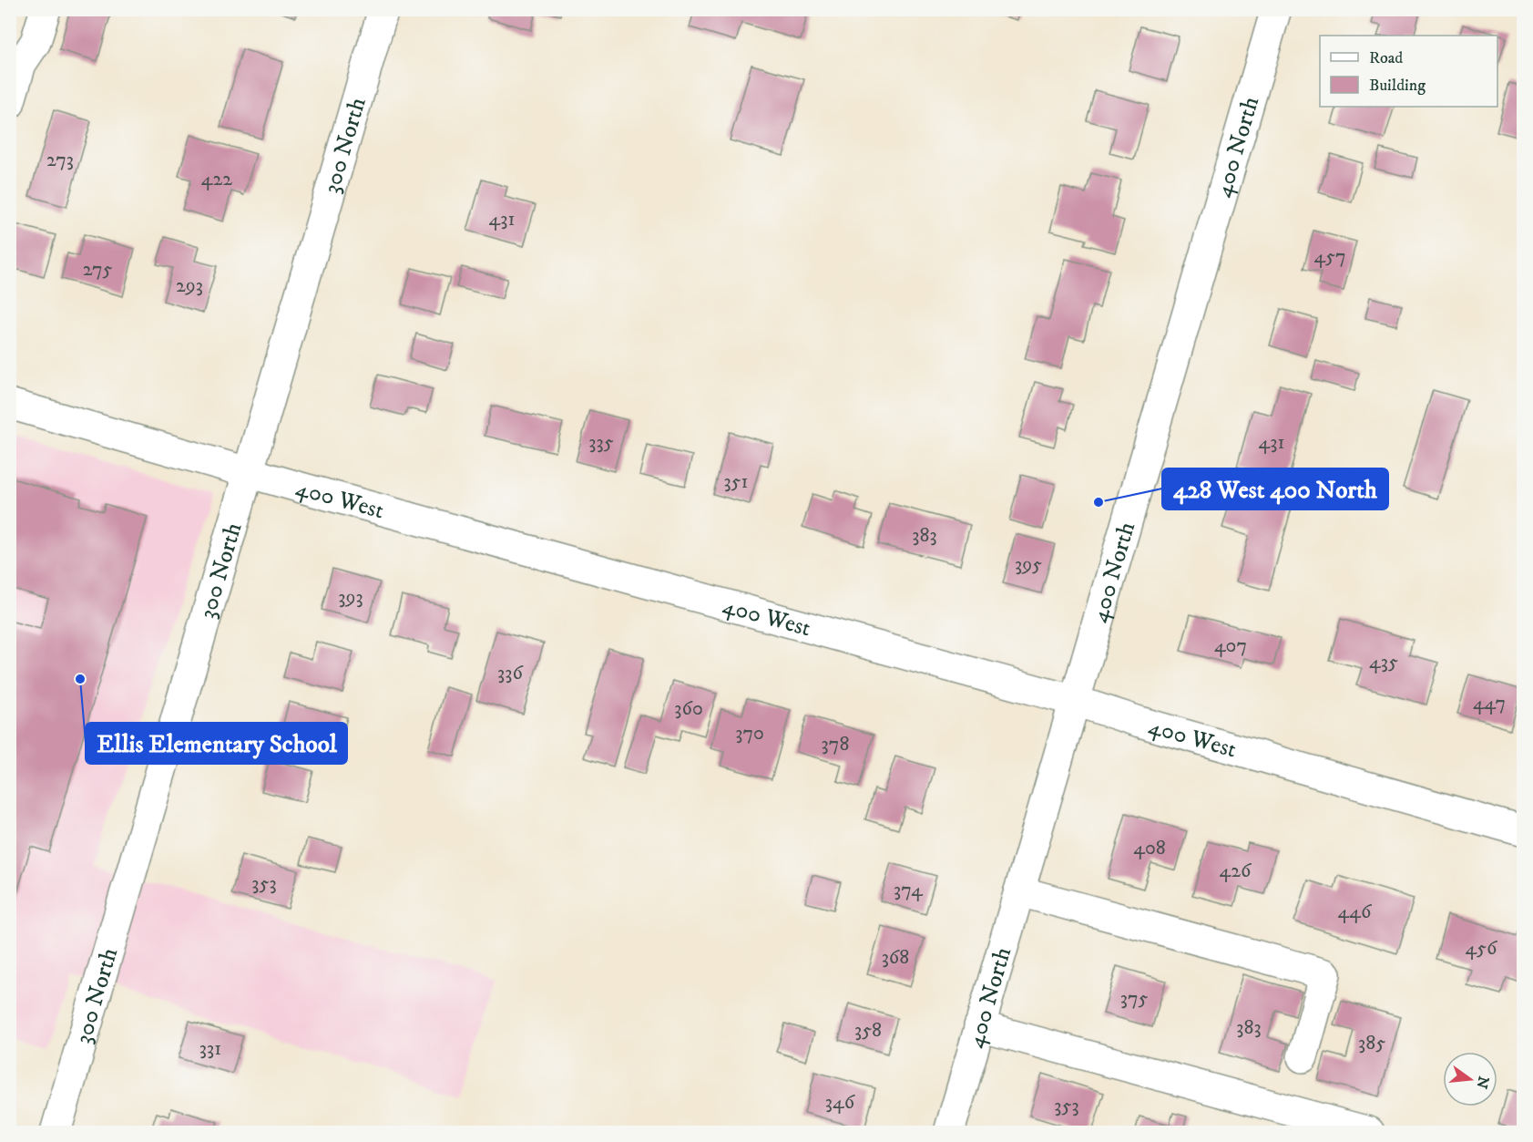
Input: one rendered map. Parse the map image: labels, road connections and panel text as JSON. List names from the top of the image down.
{
  "streets": {
    "street": ["300 North", "400 North", "400 West"]
  },
  "crossings": [
    ["300 North", "400 West"],
    ["400 North", "400 West"]
  ],
  "places": ["428 West 400 North", "Ellis Elementary School"],
  "house_numbers": [
    "273",
    "422",
    "431",
    "457",
    "275",
    "293",
    "335",
    "431",
    "351",
    "383",
    "395",
    "393",
    "407",
    "435",
    "336",
    "447",
    "360",
    "370",
    "378",
    "408",
    "426",
    "353",
    "374",
    "446",
    "456",
    "368",
    "375",
    "383",
    "358",
    "385",
    "331",
    "346",
    "353"
  ],
  "legend": ["Road", "Building"],
  "north": "right"
}
